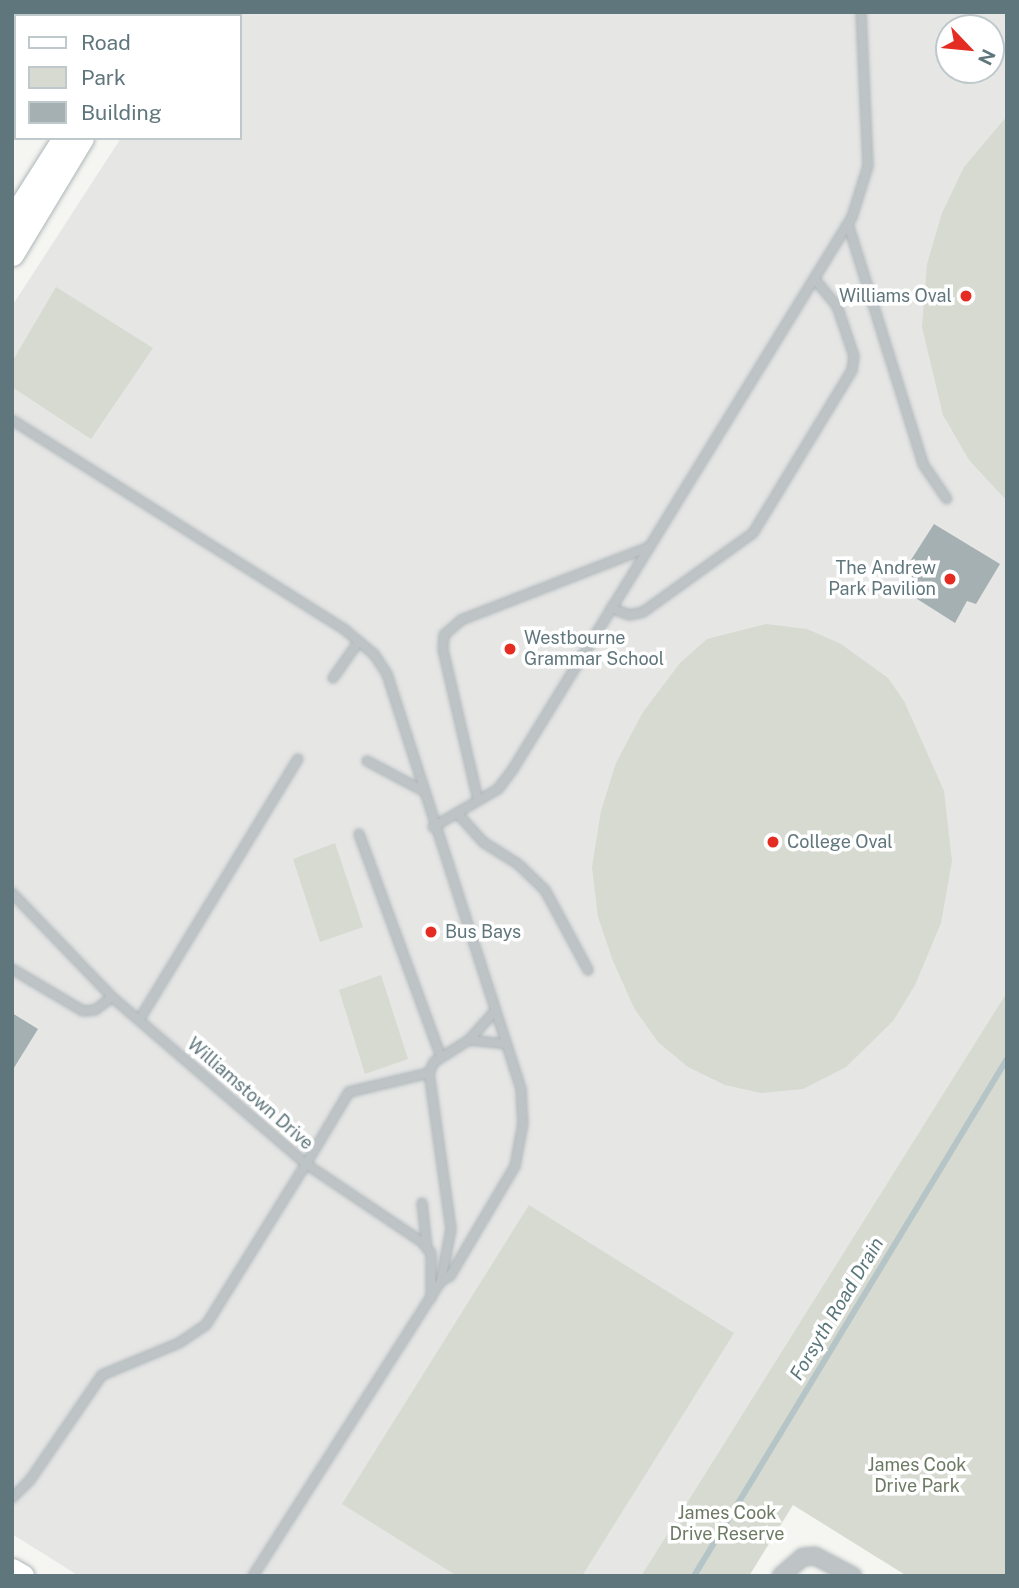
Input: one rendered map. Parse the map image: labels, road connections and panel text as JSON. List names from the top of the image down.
{
  "streets": {
    "lane": ["Williamstown Drive"]
  },
  "water": ["Forsyth Road Drain"],
  "parks": ["James Cook Drive Park", "James Cook Drive Reserve"],
  "places": [
    "Williams Oval",
    "The Andrew Park Pavilion",
    "Westbourne Grammar School",
    "College Oval",
    "Bus Bays"
  ],
  "legend": ["Road", "Park", "Building"],
  "north": "bottom right"
}
